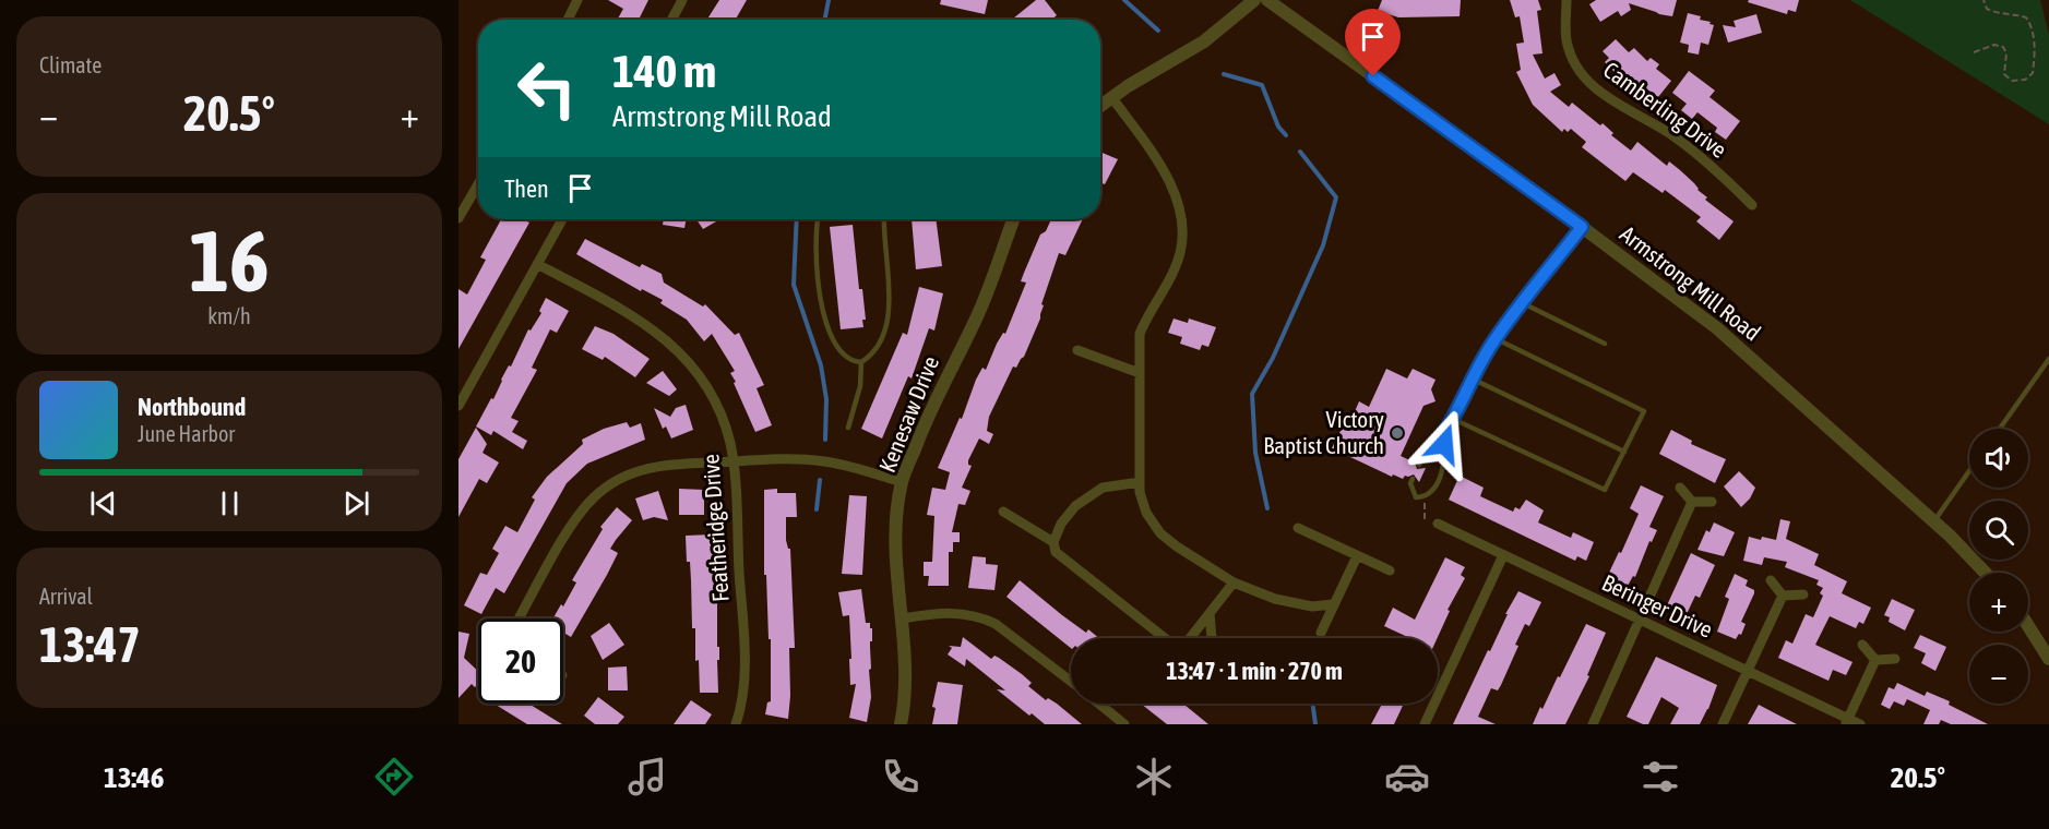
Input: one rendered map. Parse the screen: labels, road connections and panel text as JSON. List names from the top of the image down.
{
  "streets": {
    "street": [
      "Camberling Drive",
      "Armstrong Mill Road",
      "Kenesaw Drive",
      "Featheridge Drive",
      "Beringer Drive"
    ]
  },
  "places": ["Victory Baptist Church"],
  "page": {
    "tile": [
      "Climate",
      ["16", "km/h"],
      ["Arrival", "13:47"]
    ],
    "turn": ["140 m", "Armstrong Mill Road"],
    "heat": ["−", "20.5°", "+"],
    "then": "Then",
    "song": ["Northbound", "June Harbor"],
    "map_buttons": ["+", "−"],
    "limit": "20",
    "trip": "13:47 · 1 min · 270 m",
    "tabs": ["13:46", "20.5°"]
  }
}
